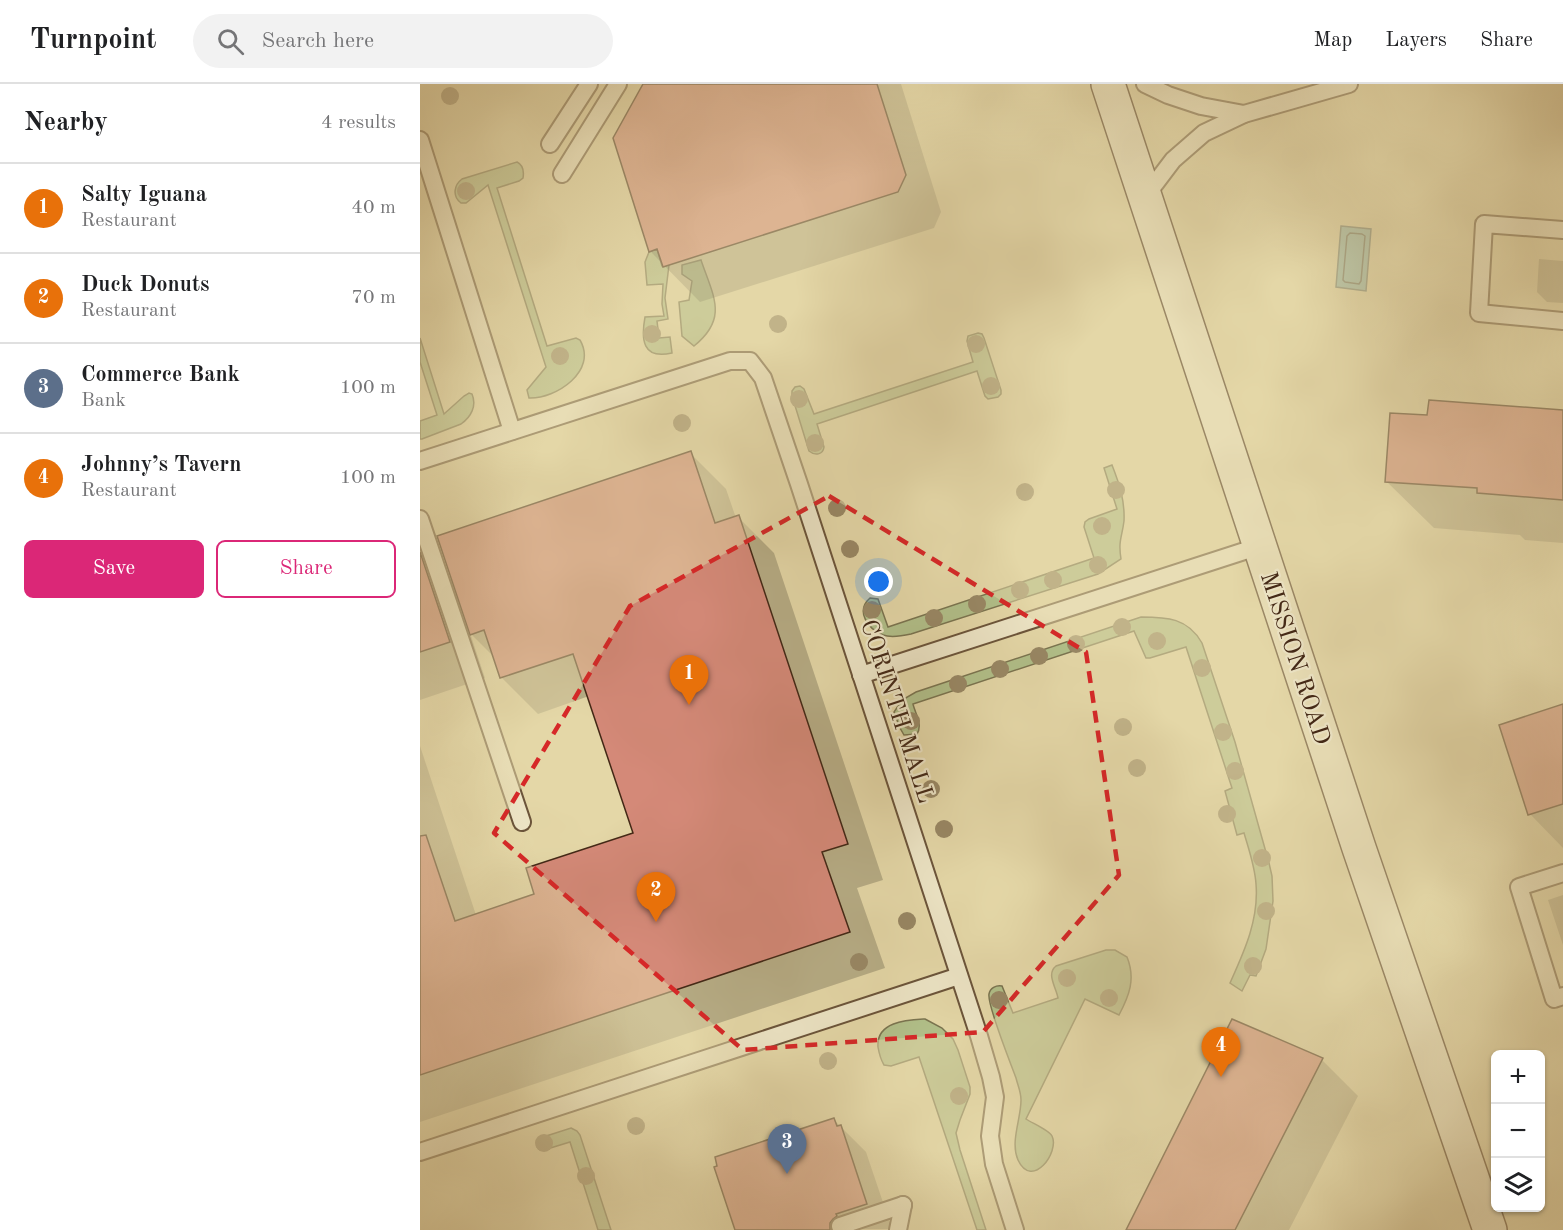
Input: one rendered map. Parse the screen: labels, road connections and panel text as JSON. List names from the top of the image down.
{
  "streets": {
    "main road": ["MISSION ROAD"],
    "lane": ["CORINTH MALL"]
  },
  "page": {
    "header": "Turnpoint",
    "search": "Search here",
    "nav": ["Map", "Layers", "Share"],
    "heading": ["Nearby", "4 results"],
    "list": [
      {
        "mark": "1",
        "name": "Salty Iguana",
        "note": "Restaurant",
        "value": "40 m"
      },
      {
        "mark": "2",
        "name": "Duck Donuts",
        "note": "Restaurant",
        "value": "70 m"
      },
      {
        "mark": "3",
        "name": "Commerce Bank",
        "note": "Bank",
        "value": "100 m"
      },
      {
        "mark": "4",
        "name": "Johnny’s Tavern",
        "note": "Restaurant",
        "value": "100 m"
      }
    ],
    "buttons": ["Save", "Share"],
    "pins": [
      "1",
      "2",
      "4",
      "3"
    ],
    "map_buttons": ["+", "−"]
  }
}
